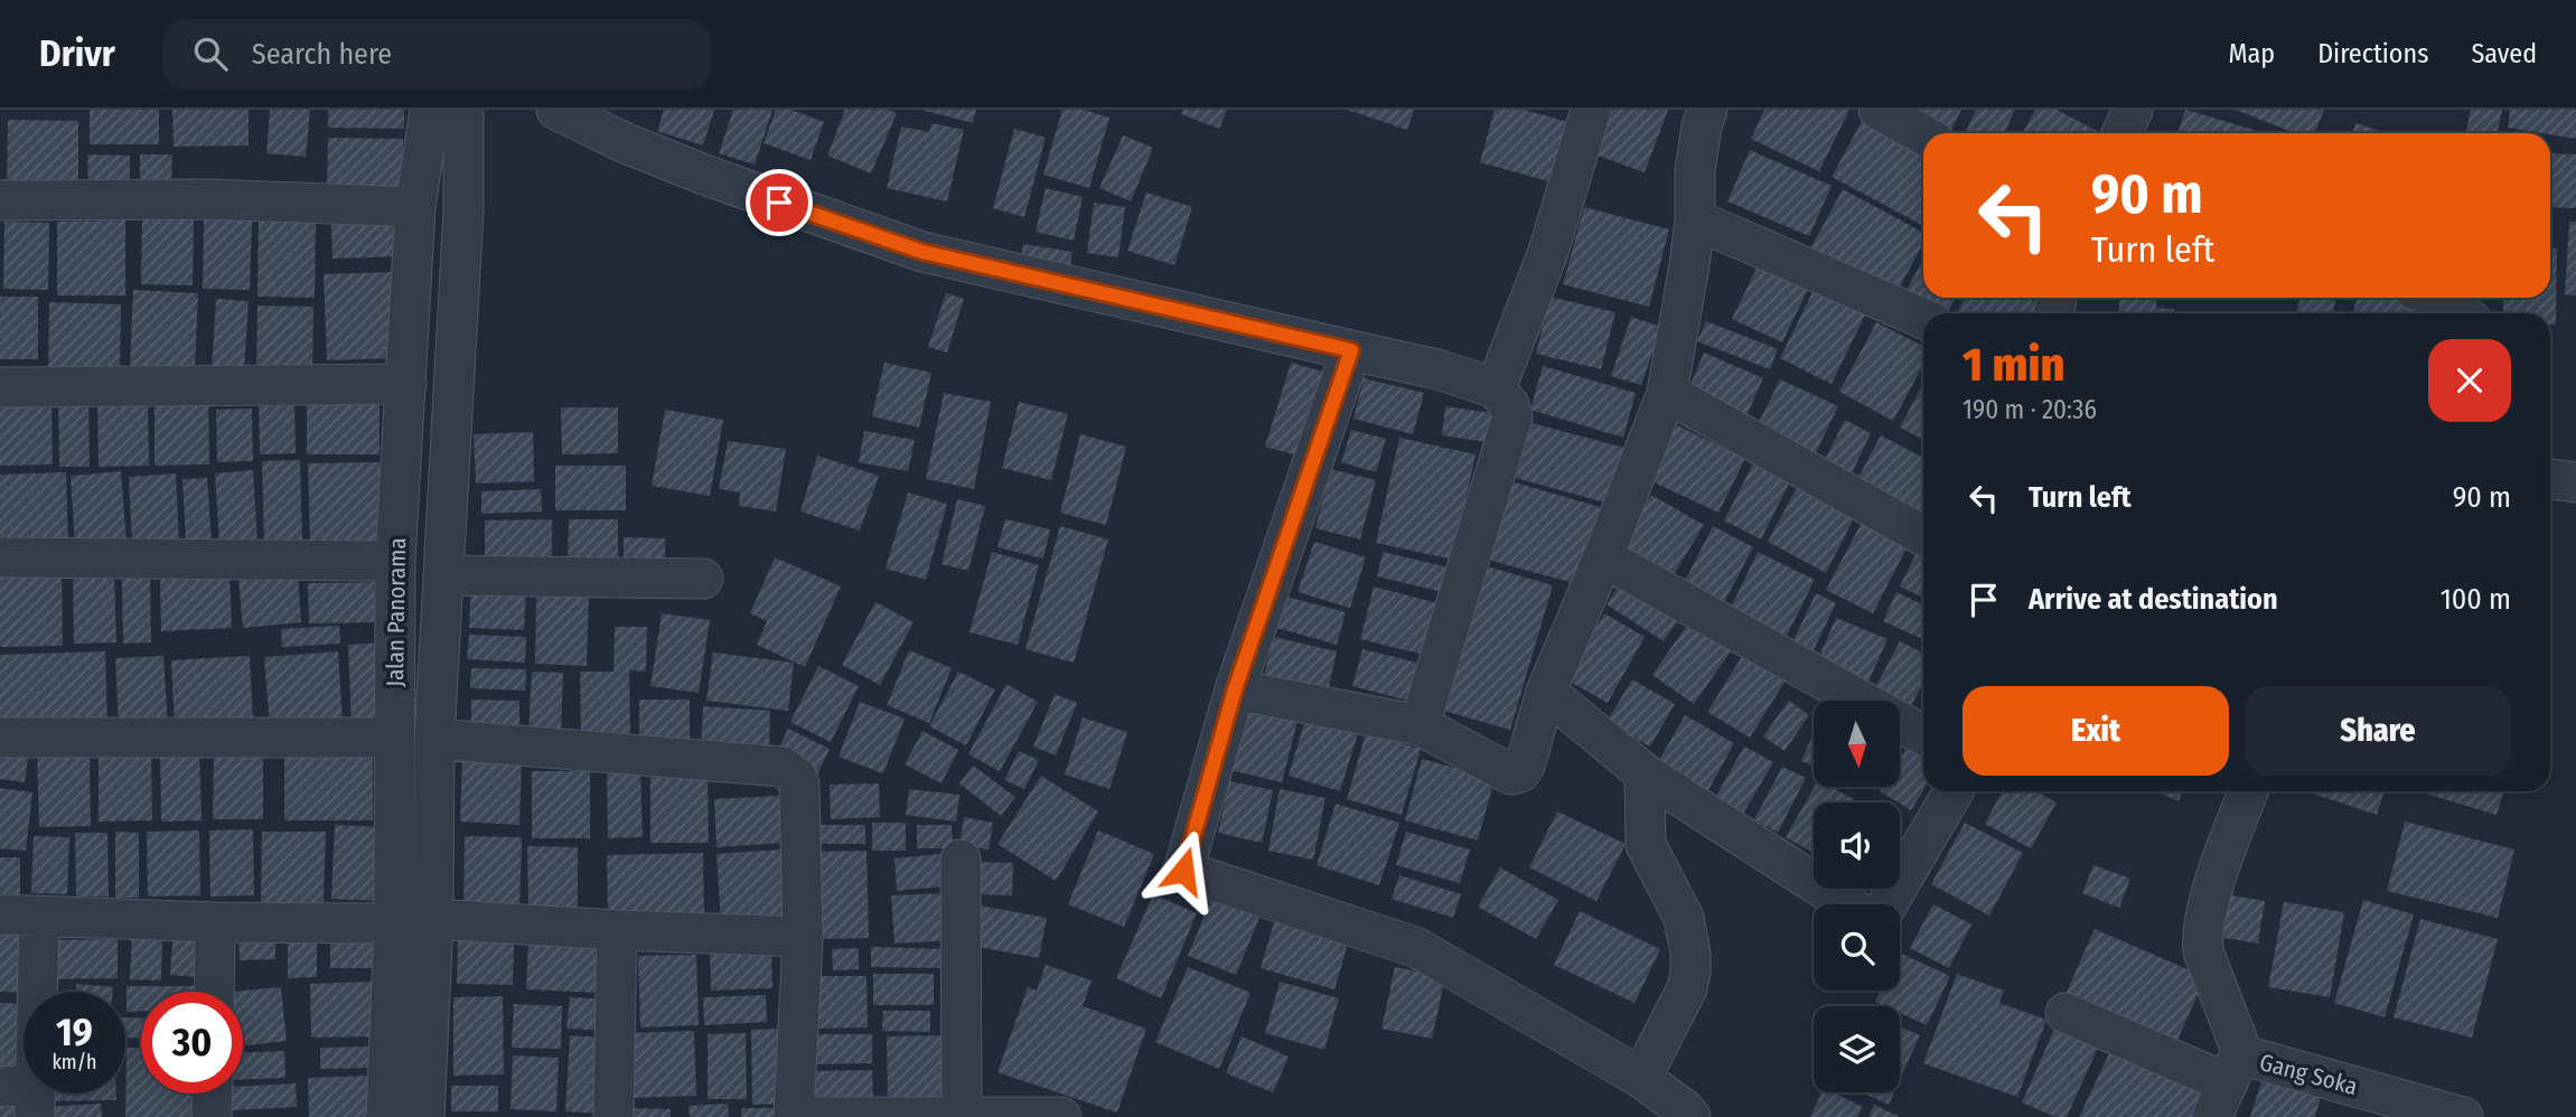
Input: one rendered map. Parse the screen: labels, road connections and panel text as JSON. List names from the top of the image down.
{
  "streets": {
    "street": ["Jalan Panorama", "Gang Soka"]
  },
  "north": "bottom",
  "page": {
    "header": "Drivr",
    "search": "Search here",
    "nav": ["Map", "Directions", "Saved"],
    "turn": ["90 m", "Turn left"],
    "heading": ["1 min", "190 m · 20:36"],
    "list": [
      {
        "name": "Turn left",
        "value": "90 m"
      },
      {
        "name": "Arrive at destination",
        "value": "100 m"
      }
    ],
    "buttons": ["Exit", "Share"],
    "speed": "19 km/h",
    "limit": "30"
  }
}
